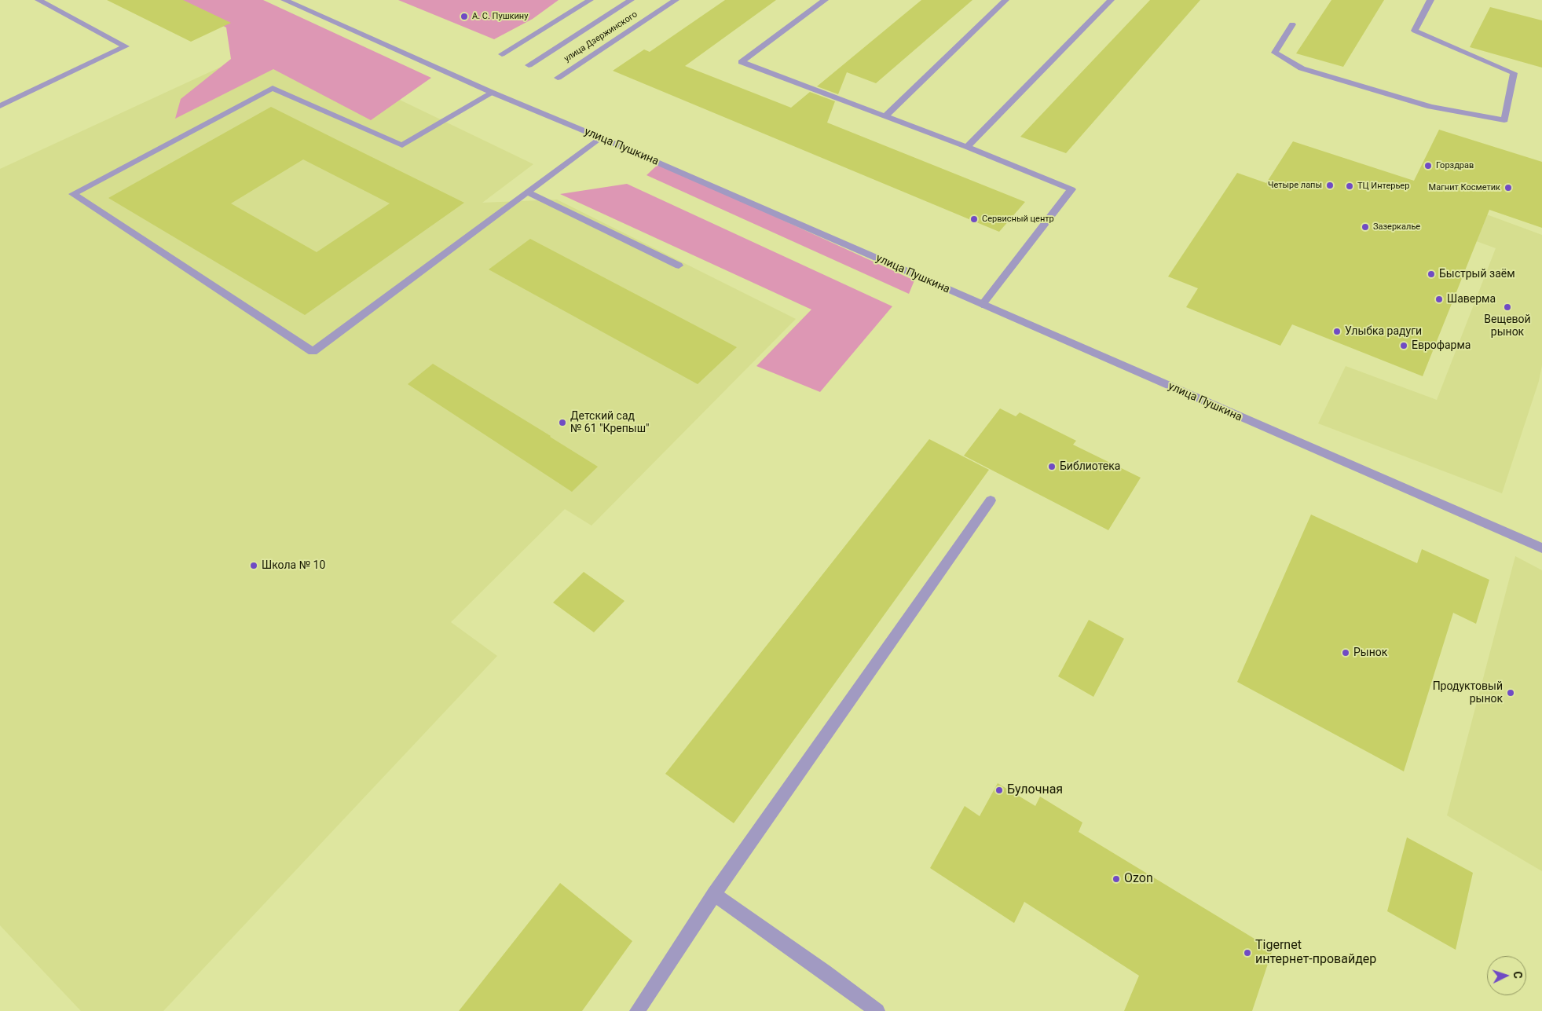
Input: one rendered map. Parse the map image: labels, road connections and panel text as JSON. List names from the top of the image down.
{
  "streets": {
    "street": ["улица Дзержинского", "улица Пушкина"]
  },
  "places": [
    "А. С. Пушкину",
    "Горздрав",
    "Четыре лапы",
    "ТЦ Интерьер",
    "Магнит Косметик",
    "Сервисный центр",
    "Зазеркалье",
    "Быстрый заём",
    "Шаверма",
    "Вещевой рынок",
    "Улыбка радуги",
    "Еврофарма",
    "Детский сад № 61 \"Крепыш\"",
    "Библиотека",
    "Школа № 10",
    "Рынок",
    "Продуктовый рынок",
    "Булочная",
    "Ozon",
    "Tigernet интернет-провайдер"
  ],
  "north": "right"
}
